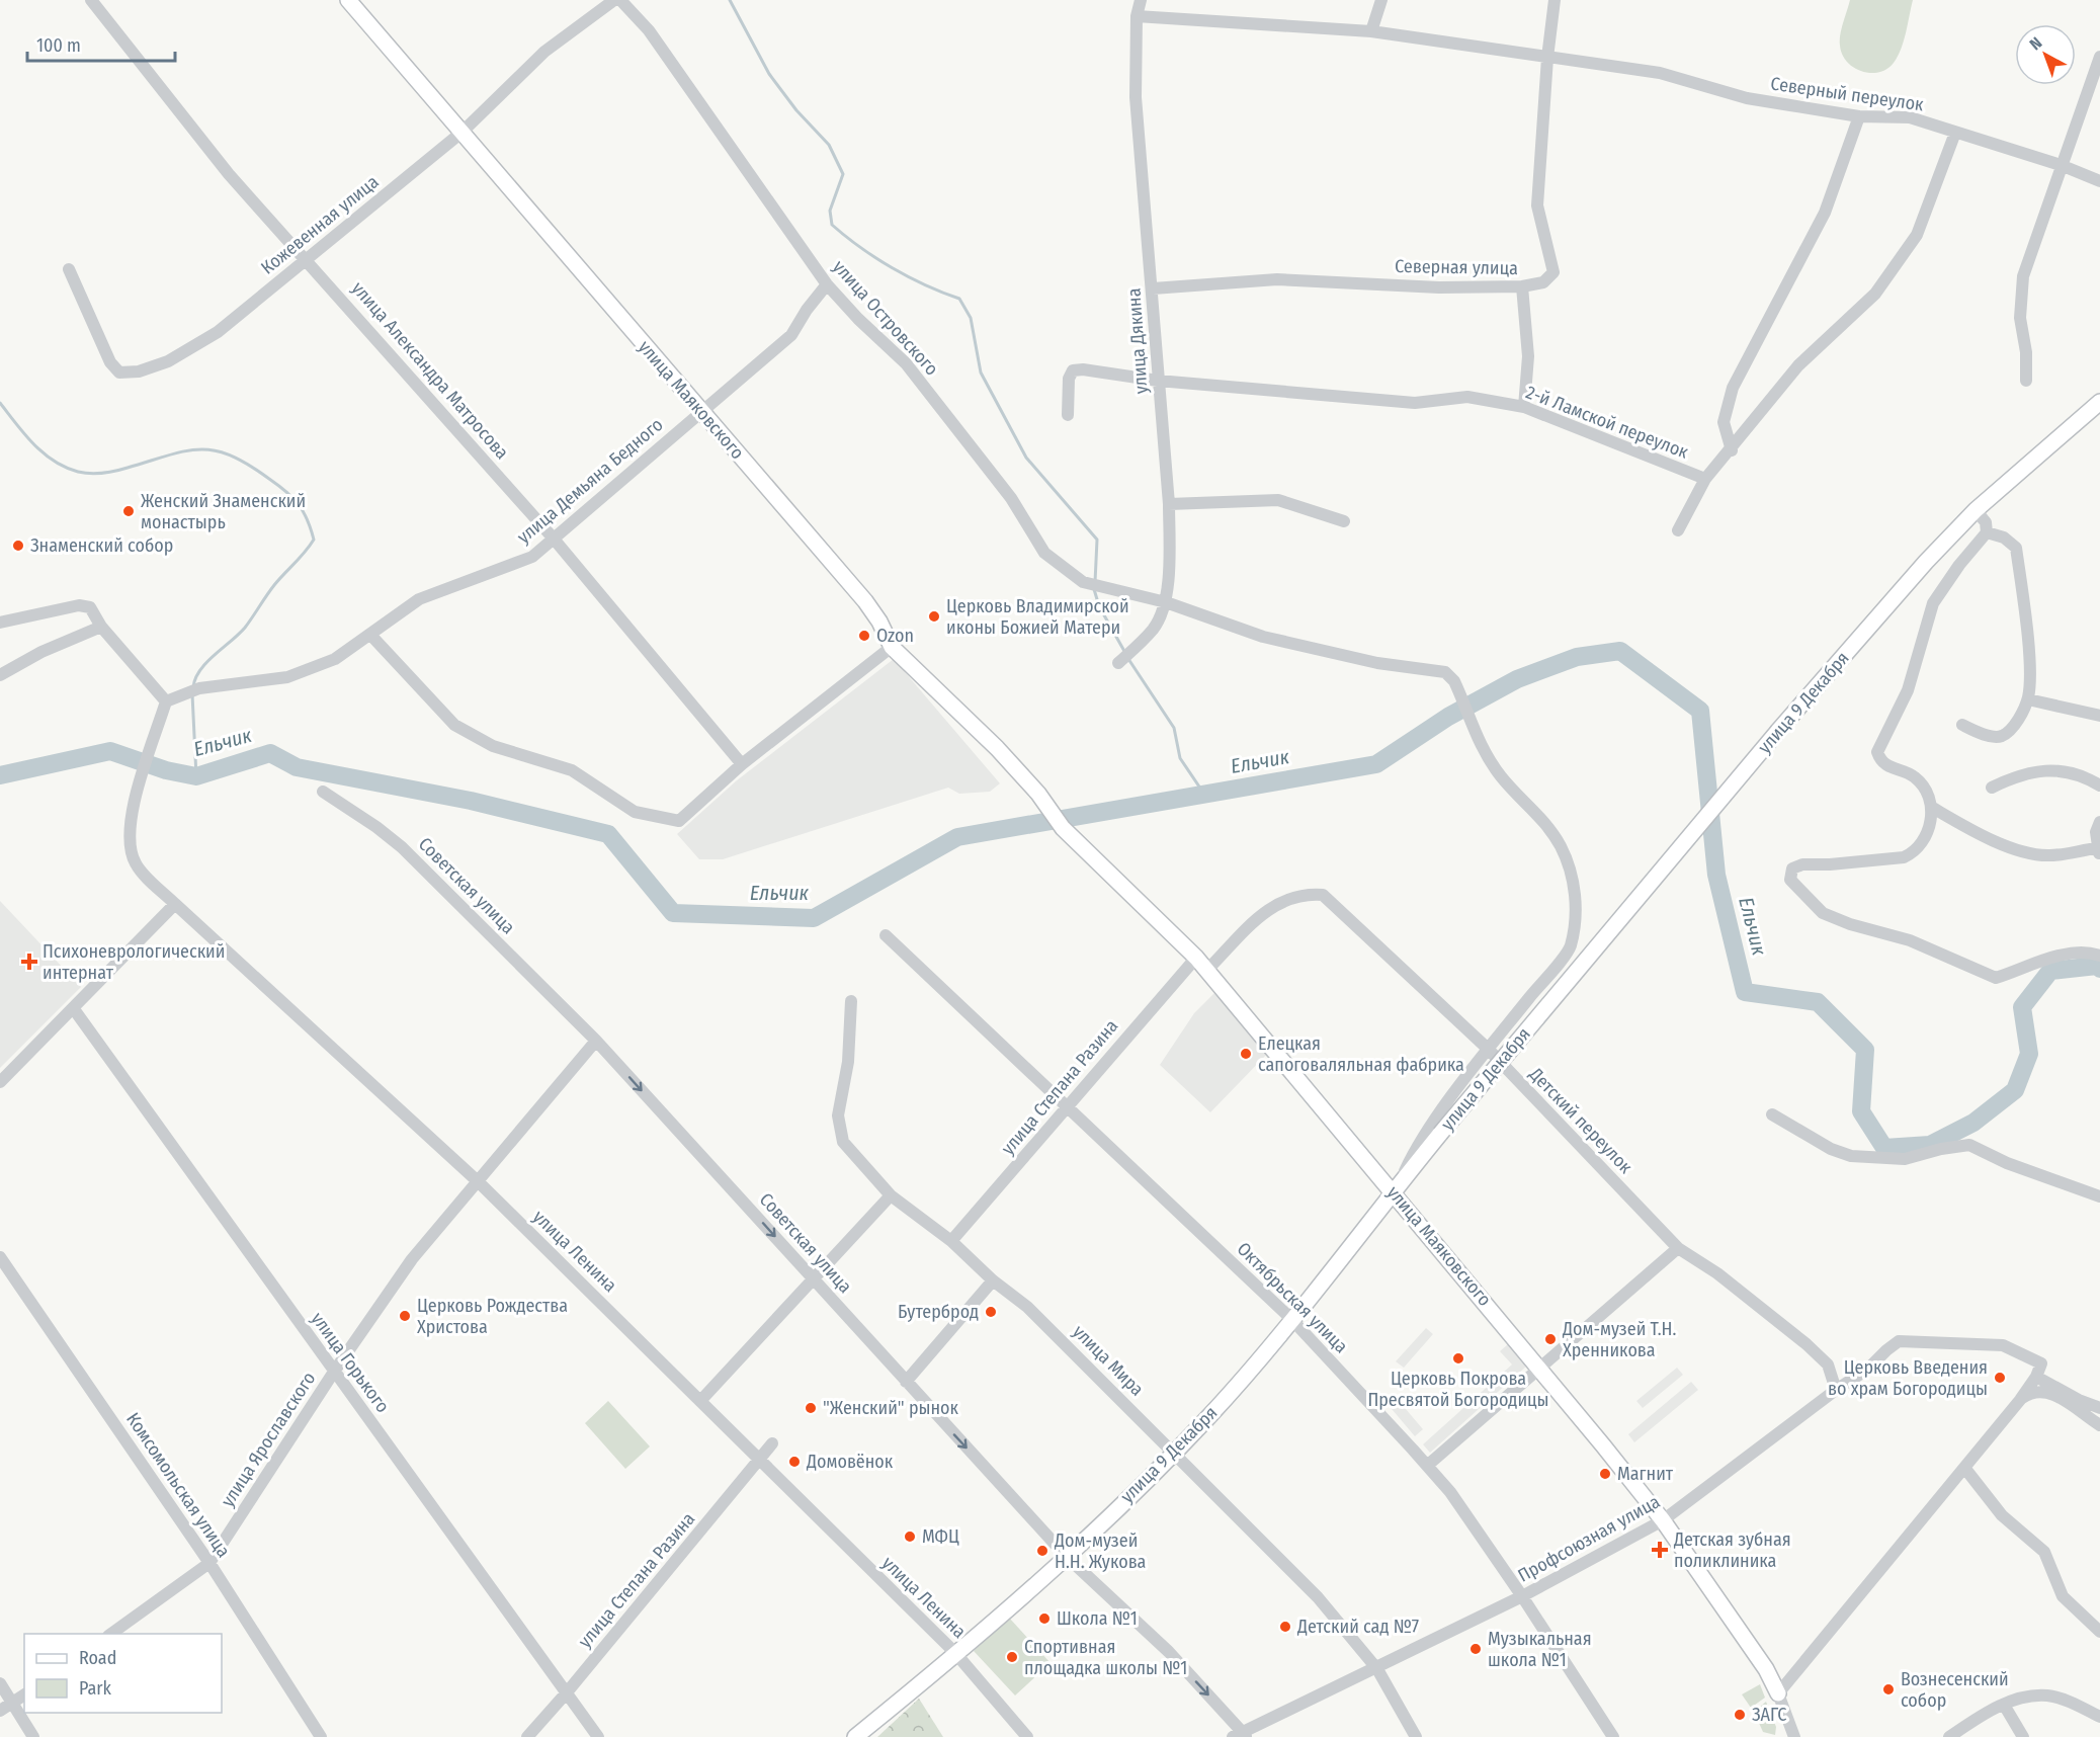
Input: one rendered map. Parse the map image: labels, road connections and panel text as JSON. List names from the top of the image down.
{
  "streets": {
    "main road": ["улица Маяковского", "улица 9 Декабря"],
    "street": [
      "Северный переулок",
      "Кожевенная улица",
      "Северная улица",
      "улица Островского",
      "улица Дякина",
      "улица Александра Матросова",
      "2-й Ламской переулок",
      "улица Демьяна Бедного",
      "Советская улица",
      "улица Степана Разина",
      "Детский переулок",
      "улица Ленина",
      "Октябрьская улица",
      "улица Мира",
      "улица Горького",
      "улица Ярославского",
      "Комсомольская улица",
      "Профсоюзная улица"
    ]
  },
  "crossings": [
    ["Северный переулок", "Северная улица"],
    ["Северный переулок", "улица Дякина"],
    ["Кожевенная улица", "улица Александра Матросова"],
    ["Кожевенная улица", "улица Маяковского"],
    ["Северная улица", "улица Дякина"],
    ["улица Островского", "улица Дякина"],
    ["улица Островского", "улица Маяковского"],
    ["улица Островского", "улица Демьяна Бедного"],
    ["улица Островского", "улица 9 Декабря"],
    ["улица Островского", "Детский переулок"],
    ["улица Дякина", "2-й Ламской переулок"],
    ["улица Александра Матросова", "улица Демьяна Бедного"],
    ["улица Маяковского", "улица Демьяна Бедного"],
    ["улица Маяковского", "улица 9 Декабря"],
    ["улица Маяковского", "улица Степана Разина"],
    ["улица Маяковского", "Детский переулок"],
    ["улица Маяковского", "Профсоюзная улица"],
    ["улица Демьяна Бедного", "улица Ленина"],
    ["улица 9 Декабря", "Советская улица"],
    ["улица 9 Декабря", "улица Ленина"],
    ["улица 9 Декабря", "Октябрьская улица"],
    ["улица 9 Декабря", "улица Мира"],
    ["Советская улица", "улица Ярославского"],
    ["Советская улица", "Профсоюзная улица"],
    ["улица Степана Разина", "улица Ленина"],
    ["улица Степана Разина", "Октябрьская улица"],
    ["улица Степана Разина", "улица Мира"],
    ["улица Степана Разина", "улица Горького"],
    ["Детский переулок", "Профсоюзная улица"],
    ["улица Ленина", "улица Ярославского"],
    ["Октябрьская улица", "Профсоюзная улица"],
    ["улица Мира", "Профсоюзная улица"],
    ["улица Горького", "улица Ярославского"],
    ["улица Ярославского", "Комсомольская улица"]
  ],
  "one_way": ["Советская улица"],
  "water": ["Ельчик"],
  "places": {
    "other": [
      "Женский Знаменский монастырь",
      "Знаменский собор",
      "Церковь Владимирской иконы Божией Матери",
      "Ozon",
      "Елецкая сапоговаляльная фабрика",
      "Бутерброд",
      "Церковь Рождества Христова",
      "Дом-музей Т.Н. Хренникова",
      "Церковь Покрова Пресвятой Богородицы",
      "Церковь Введения во храм Богородицы",
      "\"Женский\" рынок",
      "Домовёнок",
      "Магнит",
      "МФЦ",
      "Дом-музей Н.Н. Жукова",
      "Школа №1",
      "Детский сад №7",
      "Музыкальная школа №1",
      "Спортивная площадка школы №1",
      "Вознесенский собор",
      "ЗАГС"
    ],
    "health": ["Психоневрологический интернат", "Детская зубная поликлиника"]
  },
  "legend": ["Road", "Park"],
  "scale_bar": "100 m",
  "north": "top left"
}
